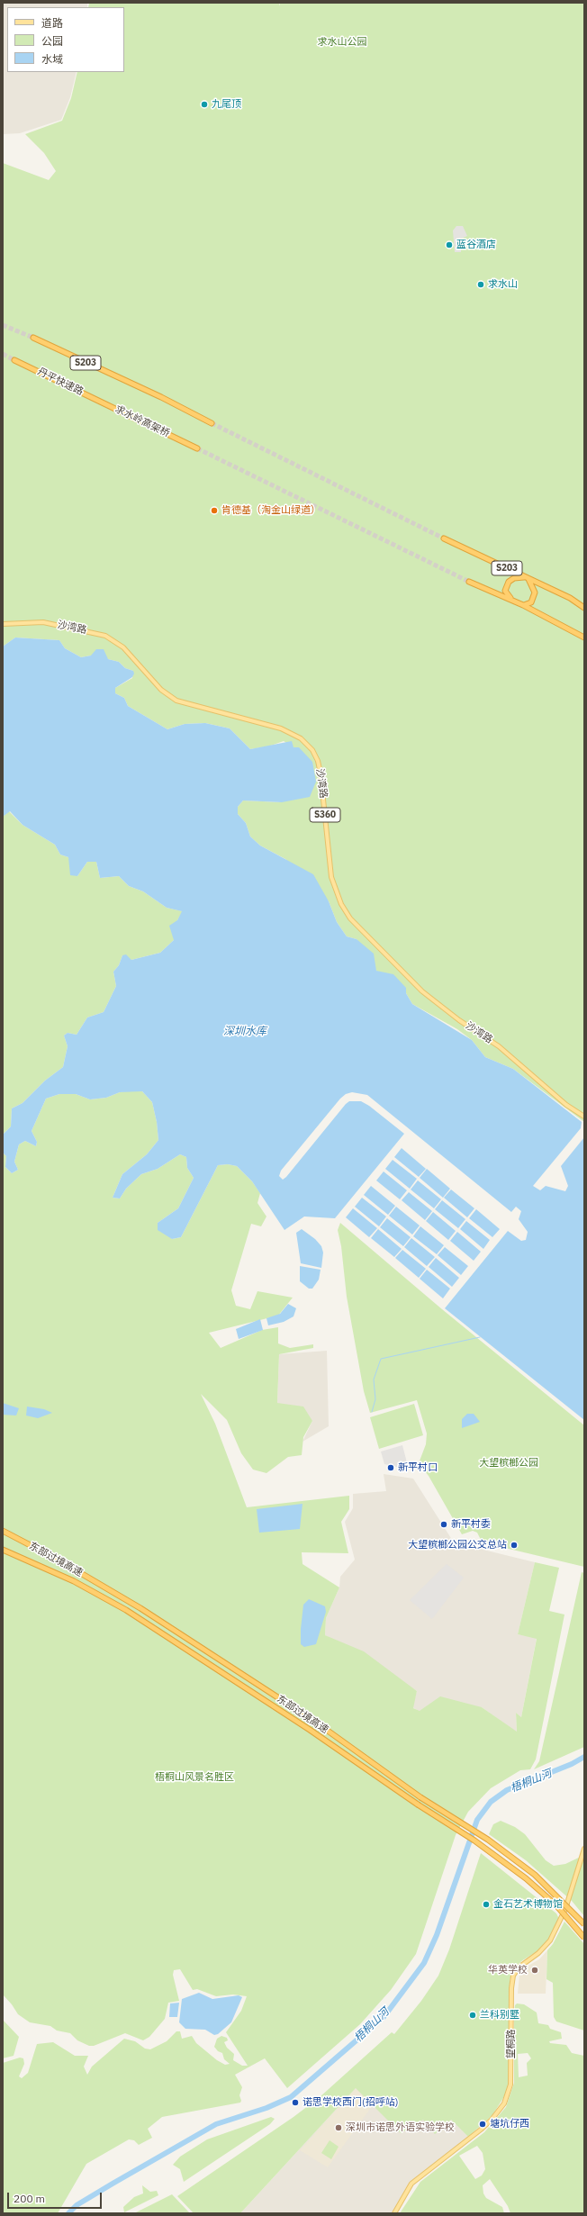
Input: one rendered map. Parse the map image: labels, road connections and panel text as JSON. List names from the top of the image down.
{
  "streets": {
    "highway": [
      "S203",
      "丹平快速路",
      "求水岭高架桥",
      "东部过境高速"
    ],
    "main road": ["沙湾路", "S360", "望桐路"]
  },
  "crossings": [
    ["丹平快速路", "求水岭高架桥"]
  ],
  "water": ["深圳水库", "梧桐山河"],
  "parks": ["求水山公园", "大望槟榔公园", "梧桐山风景名胜区"],
  "places": [
    "九尾顶",
    "蓝谷酒店",
    "求水山",
    "肯德基（淘金山绿道）",
    "新平村口",
    "新平村委",
    "大望槟榔公园公交总站",
    "金石艺术博物馆",
    "华英学校",
    "兰科别墅",
    "诺思学校西门(招呼站)",
    "塘坑仔西",
    "深圳市诺思外语实验学校"
  ],
  "legend": ["道路", "公园", "水域"],
  "scale_bar": "200 m"
}
